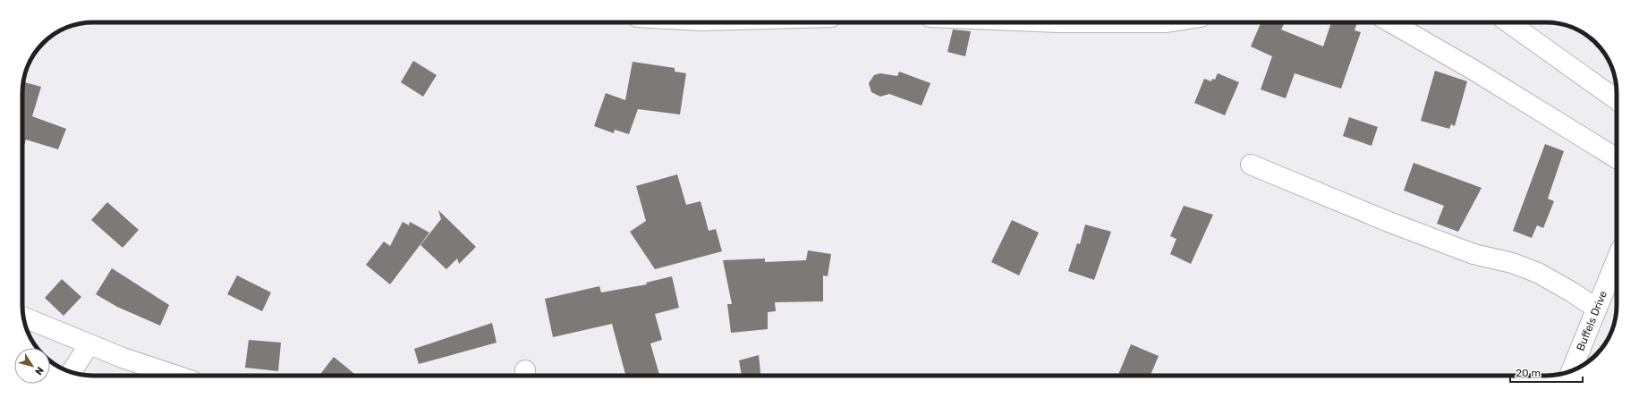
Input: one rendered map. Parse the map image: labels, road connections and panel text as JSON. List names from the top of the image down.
{
  "streets": {
    "street": ["Buffels Drive"]
  },
  "scale_bar": "20 m",
  "north": "bottom right"
}
